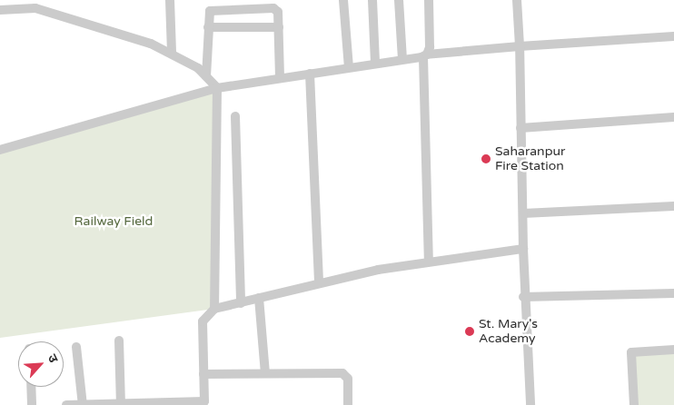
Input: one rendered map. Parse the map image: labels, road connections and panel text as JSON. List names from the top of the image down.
{
  "parks": ["Railway Field"],
  "places": ["Saharanpur Fire Station", "St. Mary's Academy"],
  "north": "top right"
}
